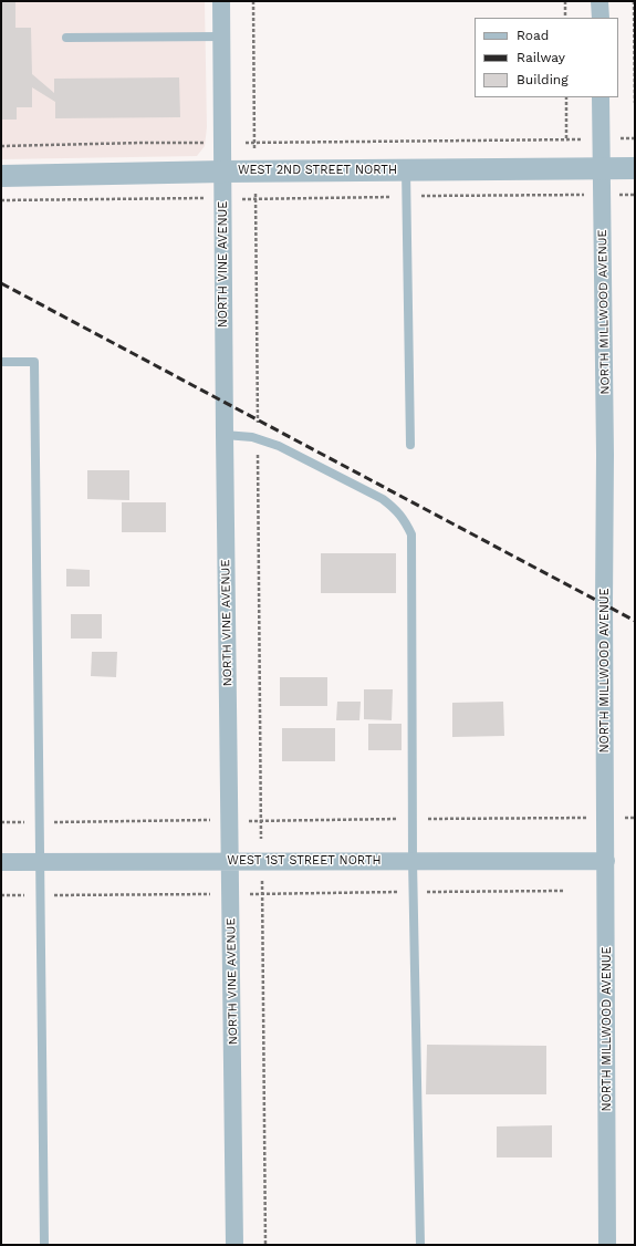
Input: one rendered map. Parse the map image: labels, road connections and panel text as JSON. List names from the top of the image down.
{
  "streets": {
    "street": [
      "WEST 2ND STREET NORTH",
      "NORTH VINE AVENUE",
      "NORTH MILLWOOD AVENUE",
      "WEST 1ST STREET NORTH"
    ]
  },
  "crossings": [
    ["WEST 2ND STREET NORTH", "NORTH VINE AVENUE"],
    ["WEST 2ND STREET NORTH", "NORTH MILLWOOD AVENUE"],
    ["NORTH VINE AVENUE", "WEST 1ST STREET NORTH"],
    ["NORTH MILLWOOD AVENUE", "WEST 1ST STREET NORTH"]
  ],
  "legend": ["Road", "Railway", "Building"]
}
